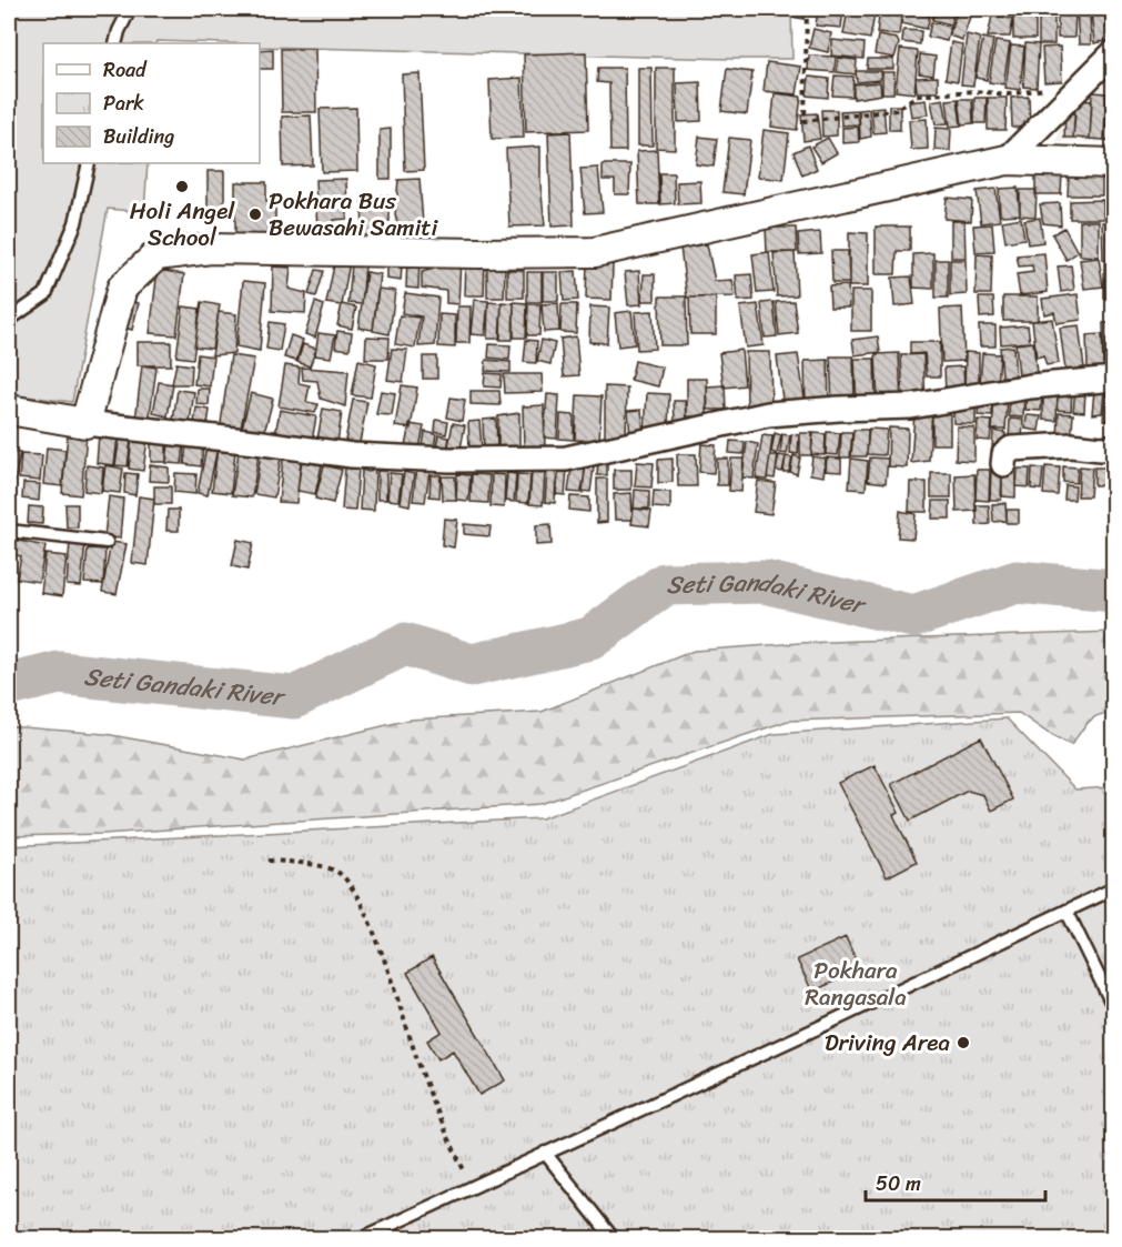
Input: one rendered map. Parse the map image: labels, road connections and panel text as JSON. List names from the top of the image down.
{
  "water": ["Seti Gandaki River"],
  "parks": ["Pokhara Rangasala"],
  "places": ["Holi Angel School", "Pokhara Bus Bewasahi Samiti", "Driving Area"],
  "legend": ["Road", "Park", "Building"],
  "scale_bar": "50 m"
}
